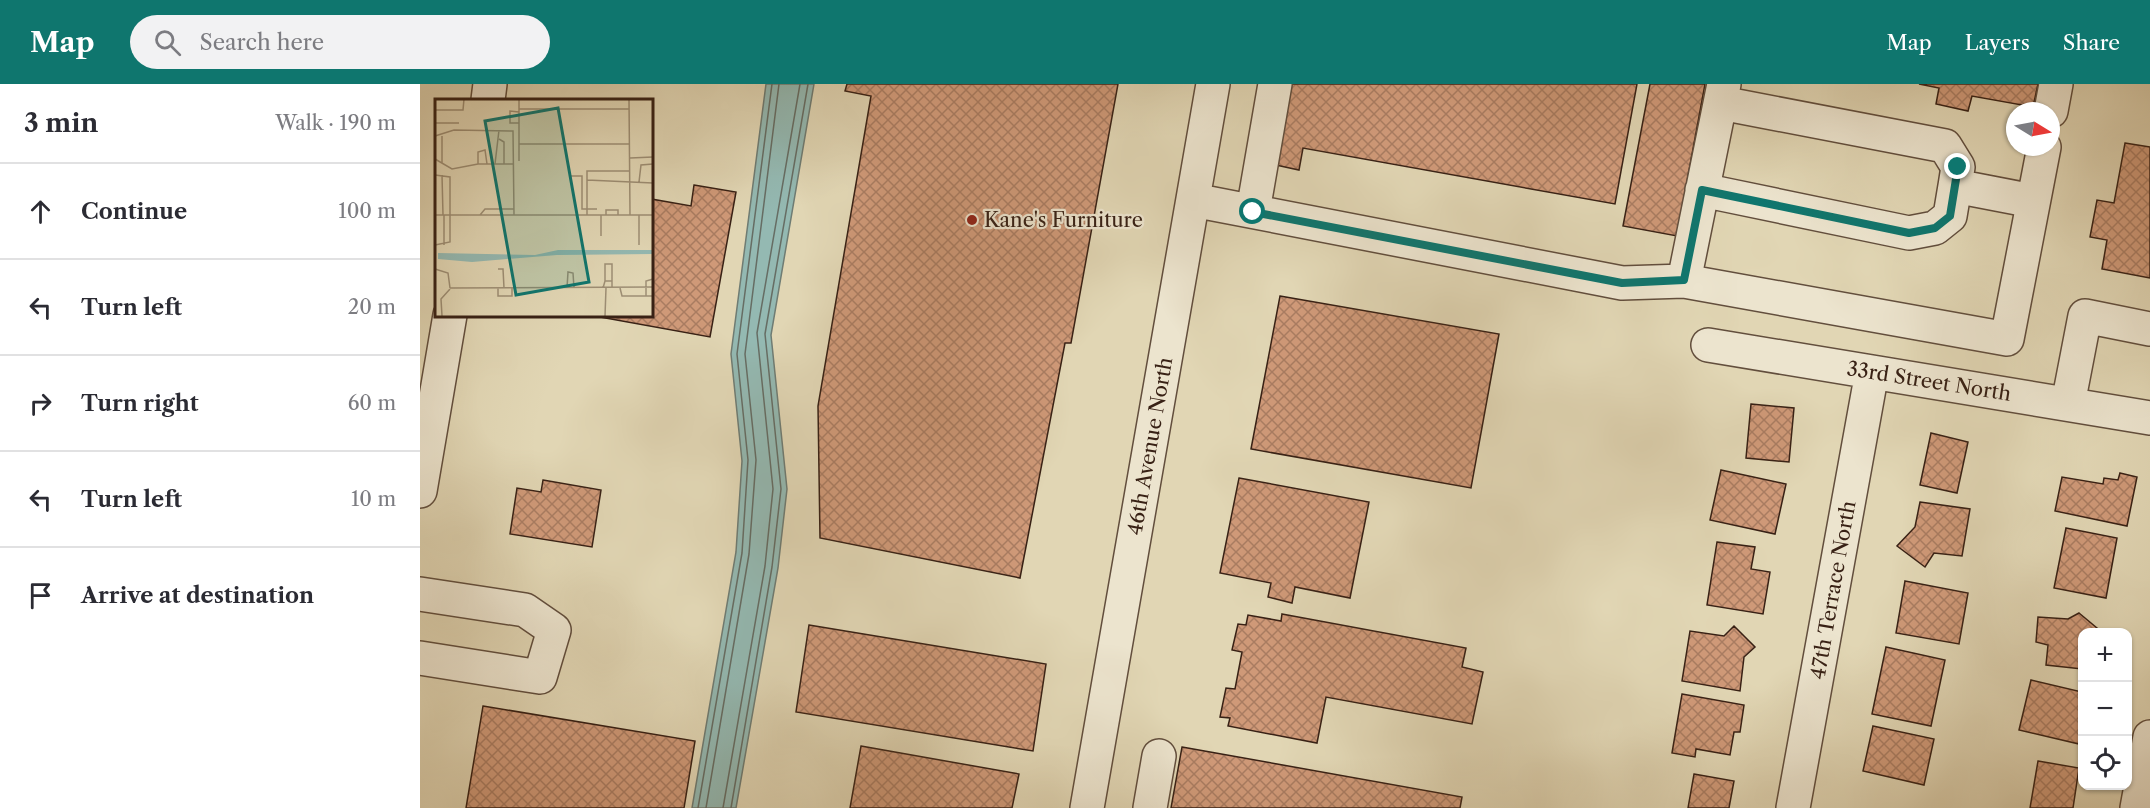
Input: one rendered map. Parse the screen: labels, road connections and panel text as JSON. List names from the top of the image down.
{
  "streets": {
    "street": ["33rd Street North", "46th Avenue North", "47th Terrace North"]
  },
  "crossings": [
    ["33rd Street North", "47th Terrace North"]
  ],
  "places": ["Kane's Furniture"],
  "north": "right",
  "page": {
    "header": "Map",
    "search": "Search here",
    "nav": ["Map", "Layers", "Share"],
    "heading": ["3 min", "Walk · 190 m"],
    "list": [
      ["Continue", "100 m"],
      ["Turn left", "20 m"],
      ["Turn right", "60 m"],
      ["Turn left", "10 m"],
      "Arrive at destination"
    ],
    "map_buttons": ["+", "−"]
  }
}
